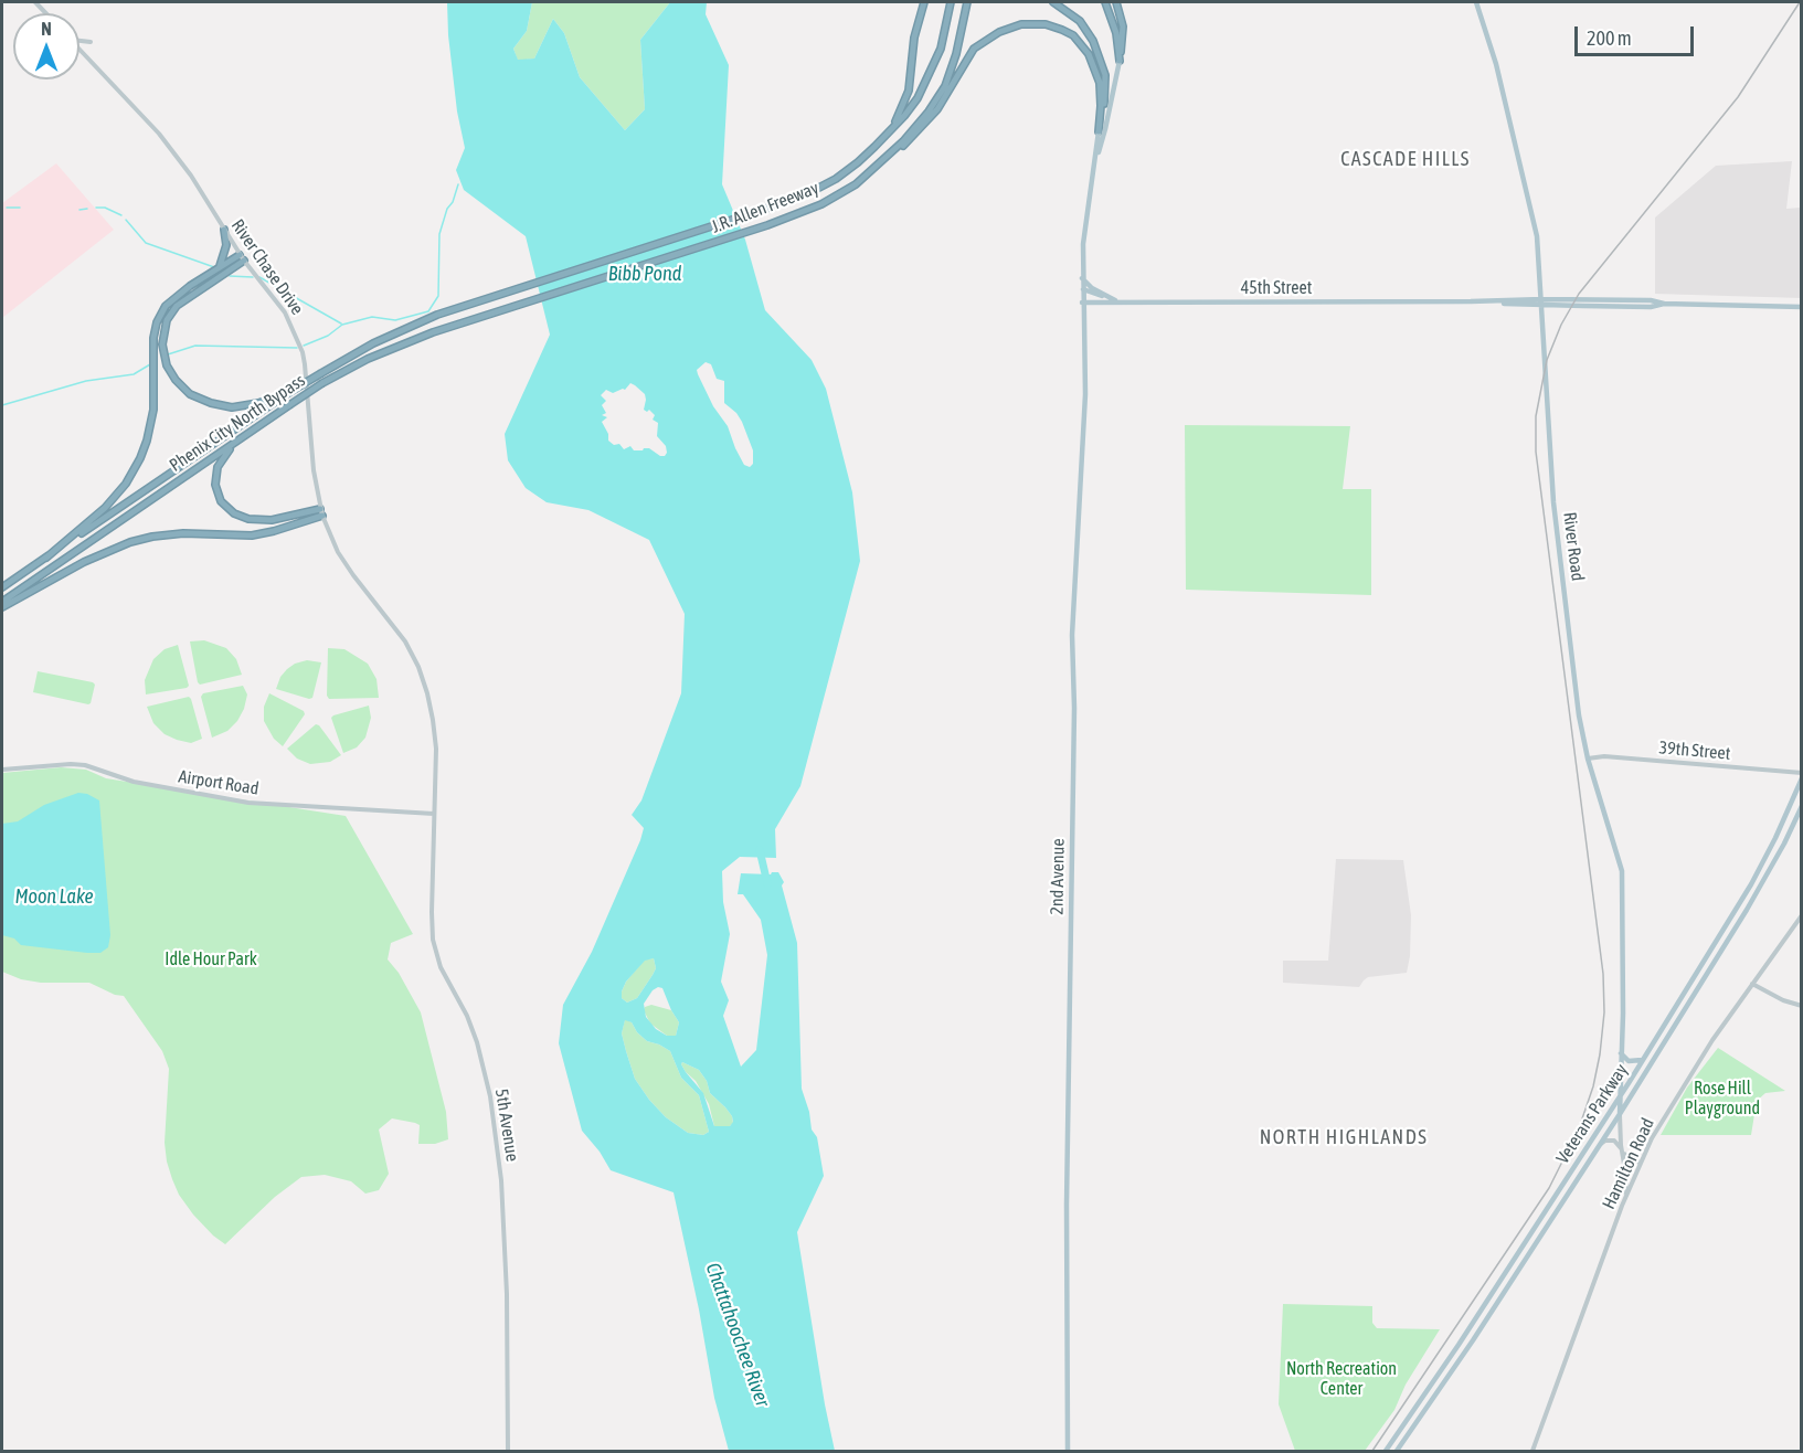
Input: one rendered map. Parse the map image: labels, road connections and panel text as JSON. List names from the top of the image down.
{
  "streets": {
    "highway": ["J.R. Allen Freeway", "Phenix City North Bypass"],
    "main road": [
      "45th Street",
      "River Road",
      "2nd Avenue",
      "Veterans Parkway"
    ],
    "street": [
      "River Chase Drive",
      "39th Street",
      "Airport Road",
      "5th Avenue",
      "Hamilton Road"
    ]
  },
  "crossings": [
    ["J.R. Allen Freeway", "Phenix City North Bypass"],
    ["River Chase Drive", "Airport Road"],
    ["River Chase Drive", "5th Avenue"],
    ["45th Street", "River Road"],
    ["45th Street", "2nd Avenue"],
    ["River Road", "39th Street"],
    ["River Road", "Veterans Parkway"],
    ["Airport Road", "5th Avenue"]
  ],
  "districts": ["CASCADE HILLS", "NORTH HIGHLANDS"],
  "water": ["Bibb Pond", "Moon Lake", "Chattahoochee River"],
  "parks": ["Idle Hour Park", "Rose Hill Playground", "North Recreation Center"],
  "scale_bar": "200 m",
  "north": "top"
}
